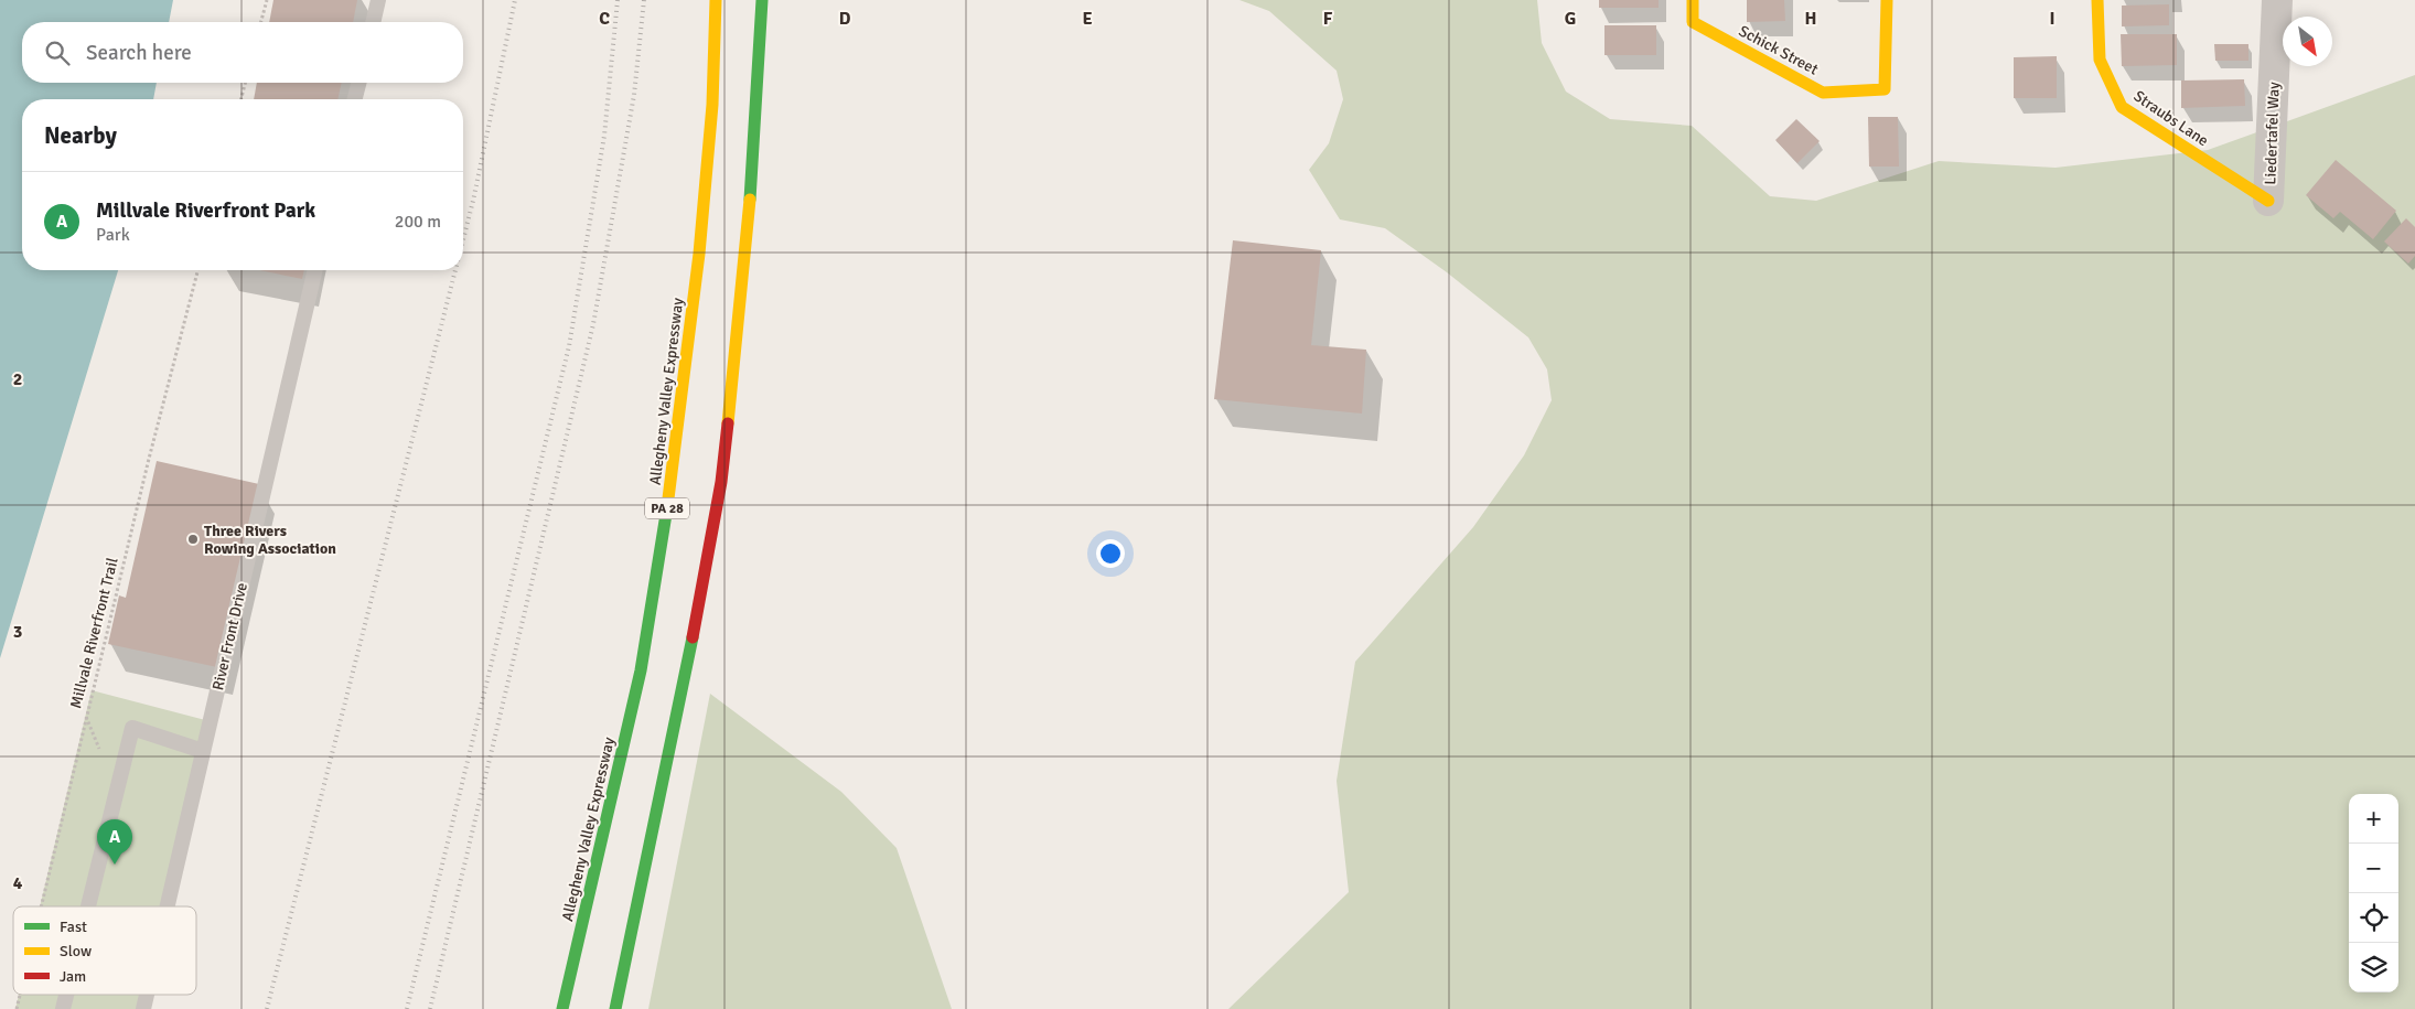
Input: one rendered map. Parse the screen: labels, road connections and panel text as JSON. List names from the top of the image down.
{
  "streets": {
    "main road": [
      "Schick Street",
      "Straubs Lane",
      "Allegheny Valley Expressway",
      "PA 28"
    ],
    "street": ["Liedertafel Way"],
    "lane": ["River Front Drive"],
    "path": ["Millvale Riverfront Trail"]
  },
  "crossings": [
    ["Straubs Lane", "Liedertafel Way"]
  ],
  "places": ["Three Rivers Rowing Association"],
  "legend": ["Fast", "Slow", "Jam"],
  "north": "bottom right",
  "page": {
    "search": "Search here",
    "heading": "Nearby",
    "list": [
      {
        "mark": "A",
        "name": "Millvale Riverfront Park",
        "note": "Park",
        "value": "200 m"
      }
    ],
    "map_buttons": ["+", "−"],
    "pins": "A"
  },
  "grid": {
    "columns": [
      "C",
      "D",
      "E",
      "F",
      "G",
      "H",
      "I"
    ],
    "rows": ["2", "3", "4"]
  }
}
